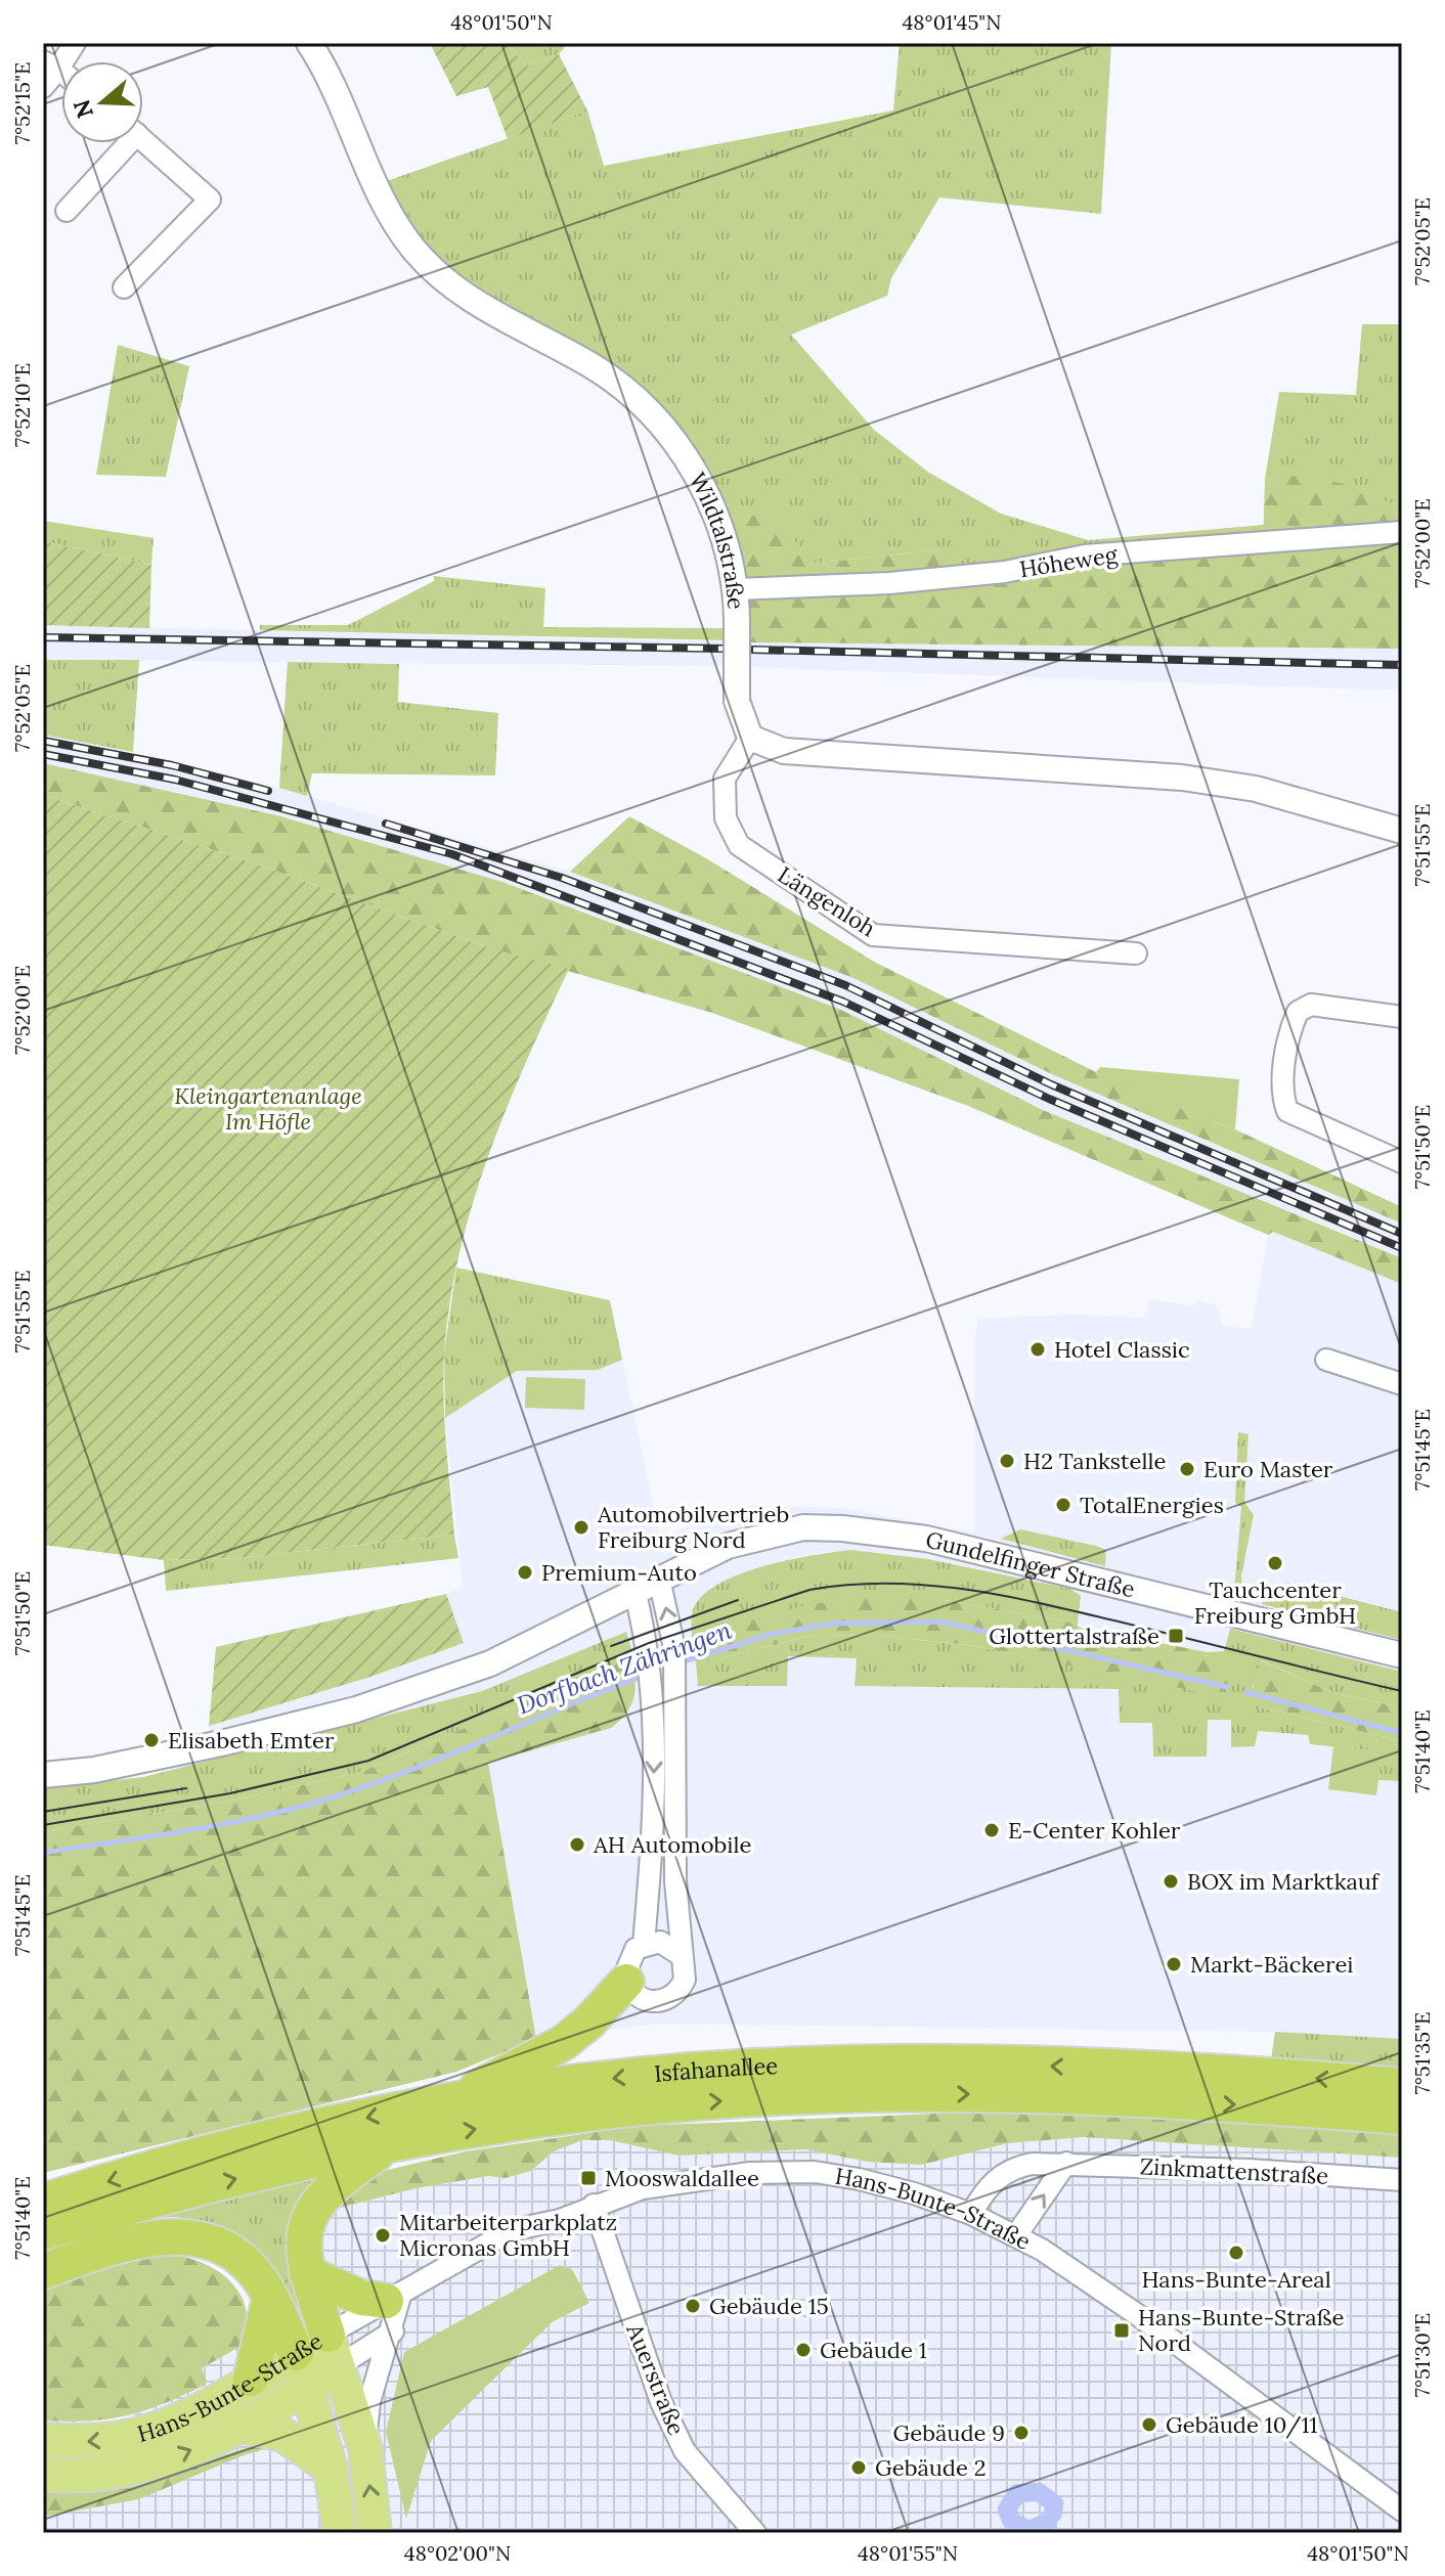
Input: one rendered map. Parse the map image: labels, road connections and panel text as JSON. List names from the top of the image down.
{
  "streets": {
    "highway": ["Isfahanallee"],
    "main road": ["Hans-Bunte-Straße"],
    "street": [
      "Wildtalstraße",
      "Höheweg",
      "Längenloh",
      "Gundelfinger Straße",
      "Zinkmattenstraße",
      "Auerstraße"
    ]
  },
  "crossings": [
    ["Wildtalstraße", "Höheweg"],
    ["Wildtalstraße", "Längenloh"],
    ["Zinkmattenstraße", "Hans-Bunte-Straße"],
    ["Hans-Bunte-Straße", "Auerstraße"]
  ],
  "water": ["Dorfbach Zähringen"],
  "parks": ["Kleingartenanlage Im Höfle"],
  "places": {
    "other": [
      "Hotel Classic",
      "H2 Tankstelle",
      "Euro Master",
      "TotalEnergies",
      "Automobilvertrieb Freiburg Nord",
      "Tauchcenter Freiburg GmbH",
      "Premium-Auto",
      "Elisabeth Emter",
      "E-Center Kohler",
      "AH Automobile",
      "BOX im Marktkauf",
      "Markt-Bäckerei",
      "Mitarbeiterparkplatz Micronas GmbH",
      "Hans-Bunte-Areal",
      "Gebäude 15",
      "Gebäude 1",
      "Gebäude 10/11",
      "Gebäude 9",
      "Gebäude 2"
    ],
    "transit": ["Glottertalstraße", "Mooswaldallee", "Hans-Bunte-Straße Nord"]
  },
  "north": "left",
  "coordinates": [
    "48°01'50\"N",
    "48°01'45\"N",
    "7°52'15\"E",
    "7°52'05\"E",
    "7°52'10\"E",
    "7°52'00\"E",
    "7°51'55\"E",
    "7°51'50\"E",
    "7°51'45\"E",
    "7°51'40\"E",
    "7°51'35\"E",
    "7°51'30\"E",
    "48°02'00\"N",
    "48°01'55\"N"
  ]
}
